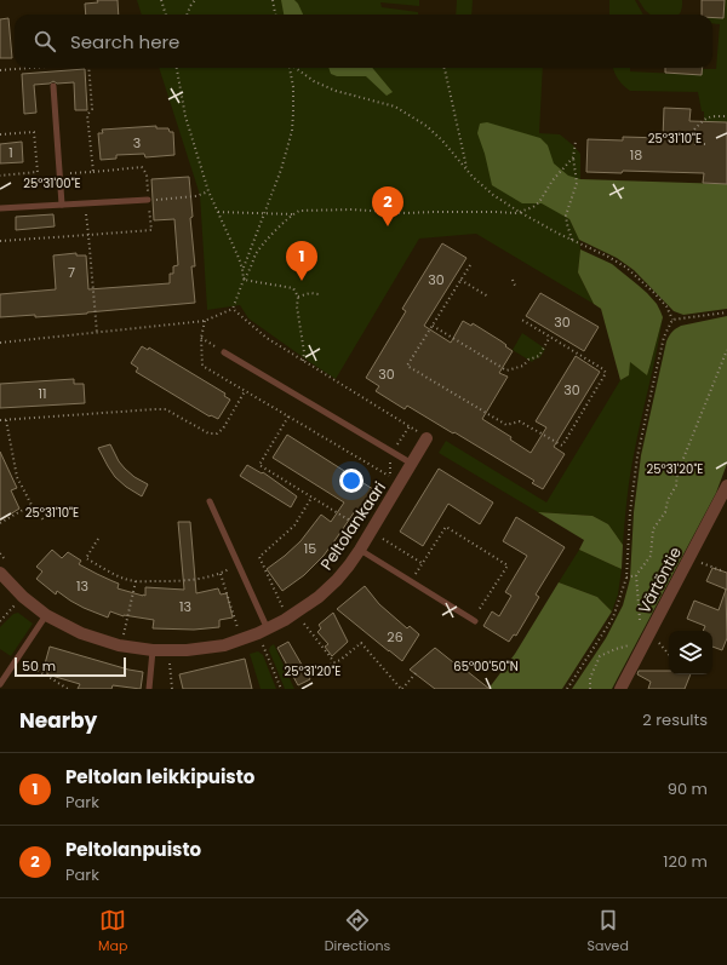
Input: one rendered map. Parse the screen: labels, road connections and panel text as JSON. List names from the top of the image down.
{
  "streets": {
    "street": ["Peltolankaari", "Värtöntie"]
  },
  "house_numbers": [
    "3",
    "1",
    "18",
    "7",
    "30",
    "30",
    "30",
    "30",
    "11",
    "15",
    "13",
    "13",
    "26"
  ],
  "scale_bar": "50 m",
  "page": {
    "search": "Search here",
    "pins": ["2", "1"],
    "scale": "50 m",
    "heading": ["Nearby", "2 results"],
    "list": [
      {
        "mark": "1",
        "name": "Peltolan leikkipuisto",
        "note": "Park",
        "value": "90 m"
      },
      {
        "mark": "2",
        "name": "Peltolanpuisto",
        "note": "Park",
        "value": "120 m"
      }
    ],
    "nav": ["Map", "Directions", "Saved"]
  },
  "coordinates": [
    "25°31'10\"E",
    "25°31'00\"E",
    "25°31'20\"E",
    "65°00'50\"N"
  ]
}
